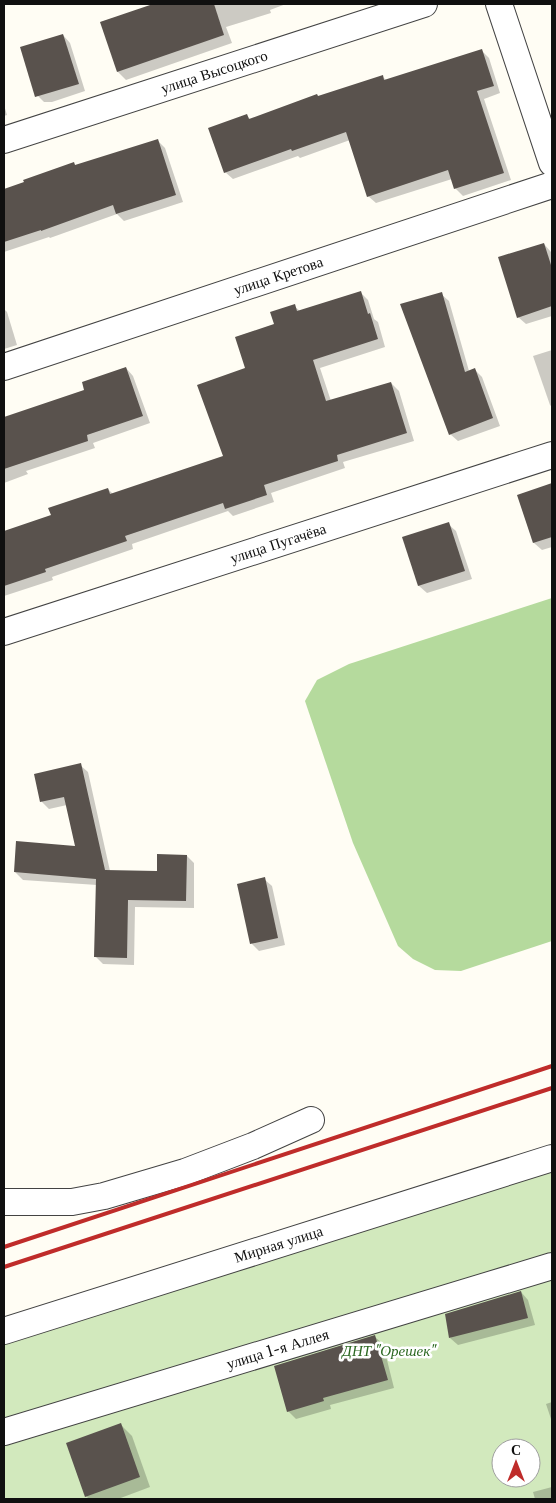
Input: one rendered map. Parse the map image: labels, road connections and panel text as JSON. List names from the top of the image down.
{
  "streets": {
    "street": [
      "улица Высоцкого",
      "улица Кретова",
      "улица Пугачёва",
      "Мирная улица",
      "улица 1-я Аллея"
    ]
  },
  "parks": ["ДНТ \"Орешек\""],
  "north": "top"
}
